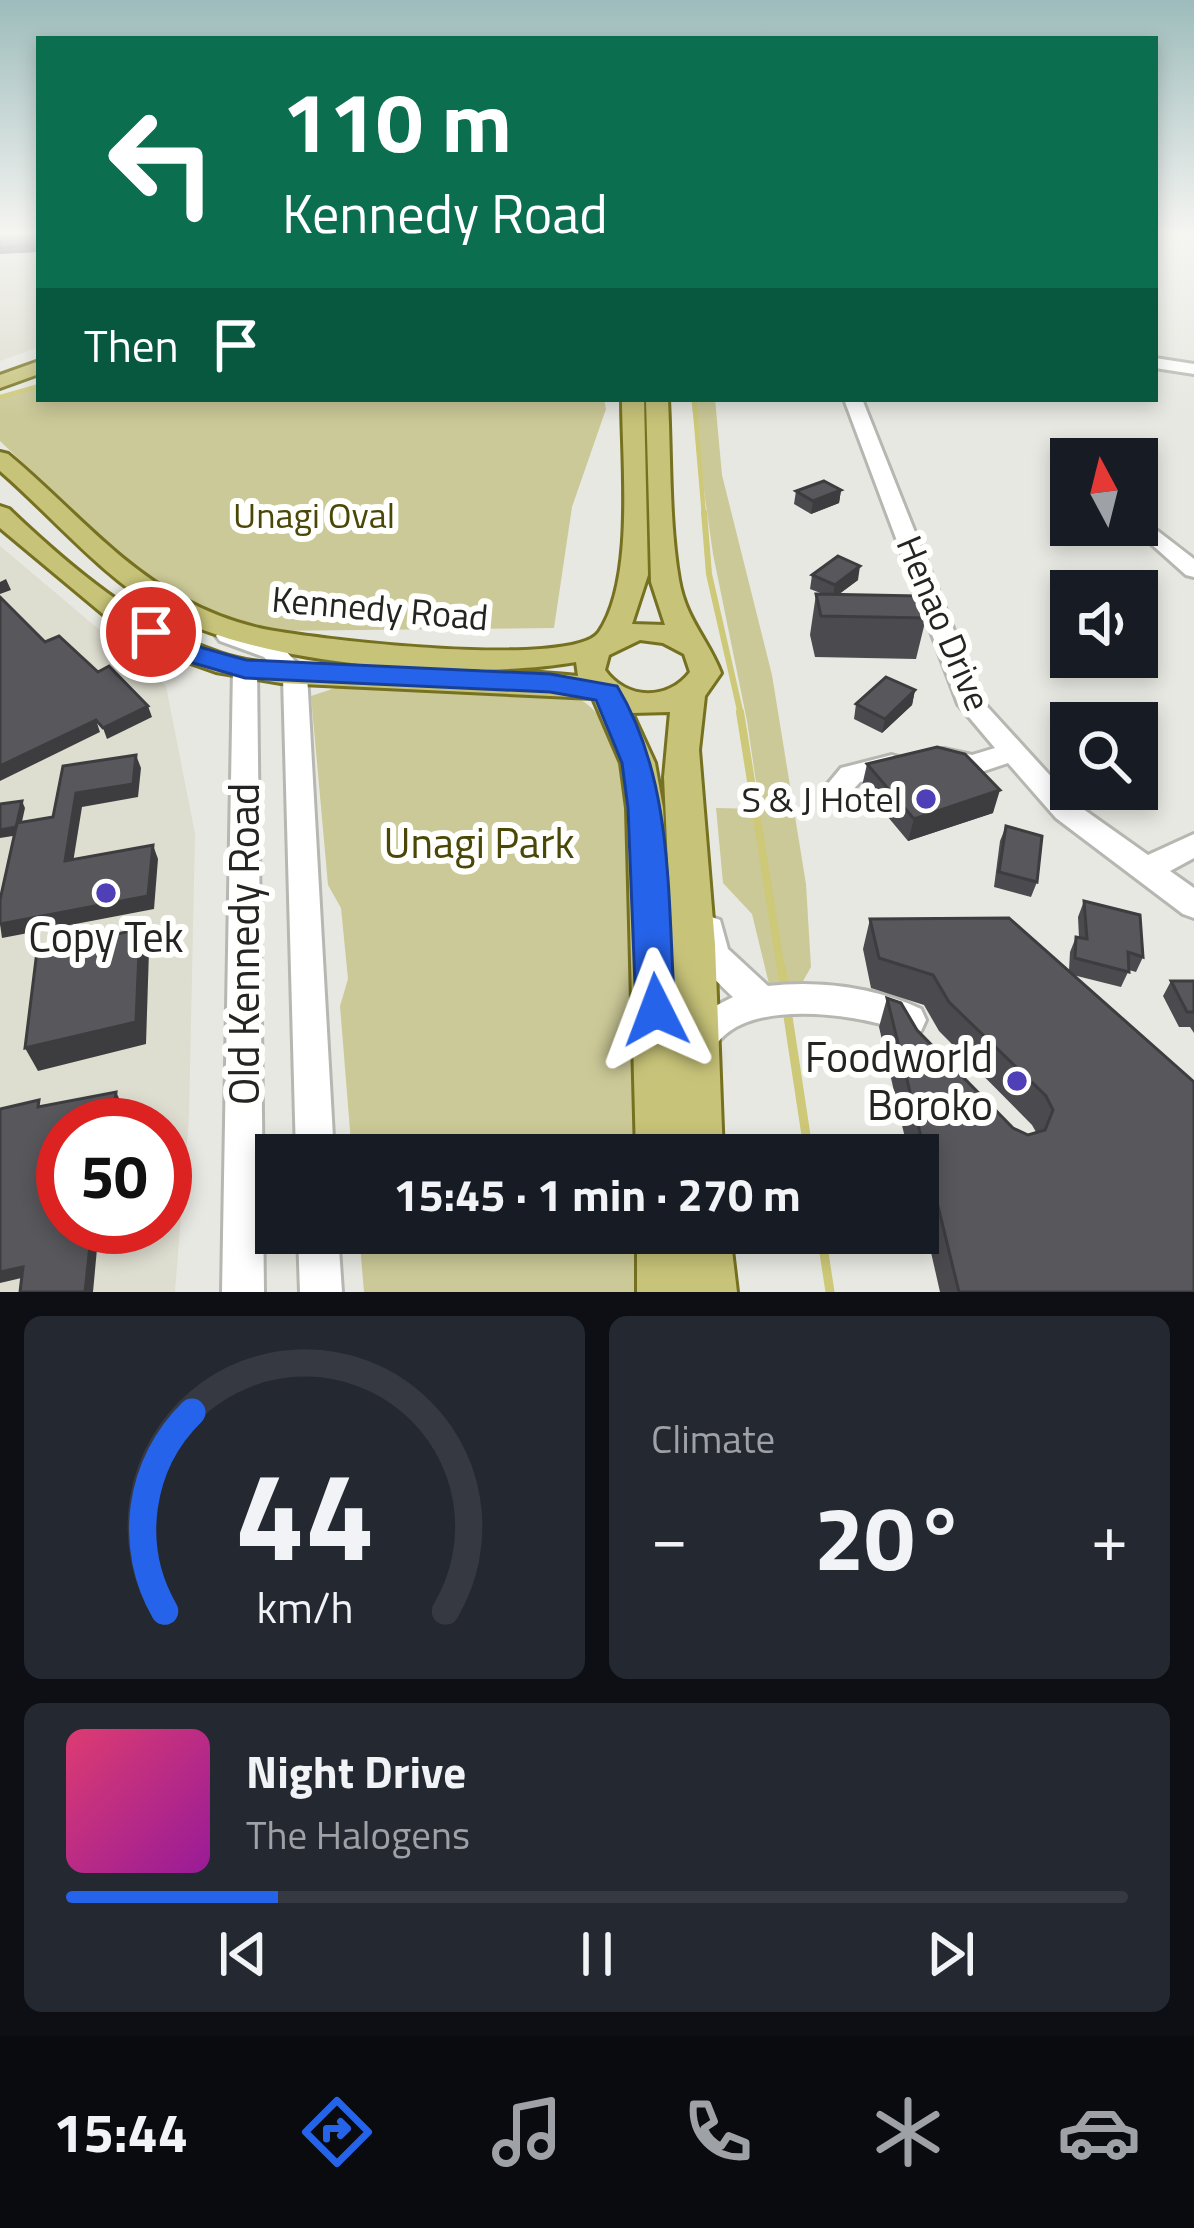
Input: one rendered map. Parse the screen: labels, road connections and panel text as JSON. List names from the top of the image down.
{
  "streets": {
    "main road": ["Kennedy Road"],
    "street": ["Henao Drive", "Old Kennedy Road"]
  },
  "crossings": [
    ["Kennedy Road", "Old Kennedy Road"]
  ],
  "parks": ["Unagi Oval", "Unagi Park"],
  "places": ["S & J Hotel", "Copy Tek", "Foodworld Boroko"],
  "north": "top",
  "page": {
    "turn": ["110 m", "Kennedy Road"],
    "then": "Then",
    "limit": "50",
    "trip": "15:45 · 1 min · 270 m",
    "tile": "Climate",
    "heat": ["−", "20°", "+"],
    "song": ["Night Drive", "The Halogens"],
    "tabs": "15:44",
    "gauge": ["44", "km/h"]
  }
}
